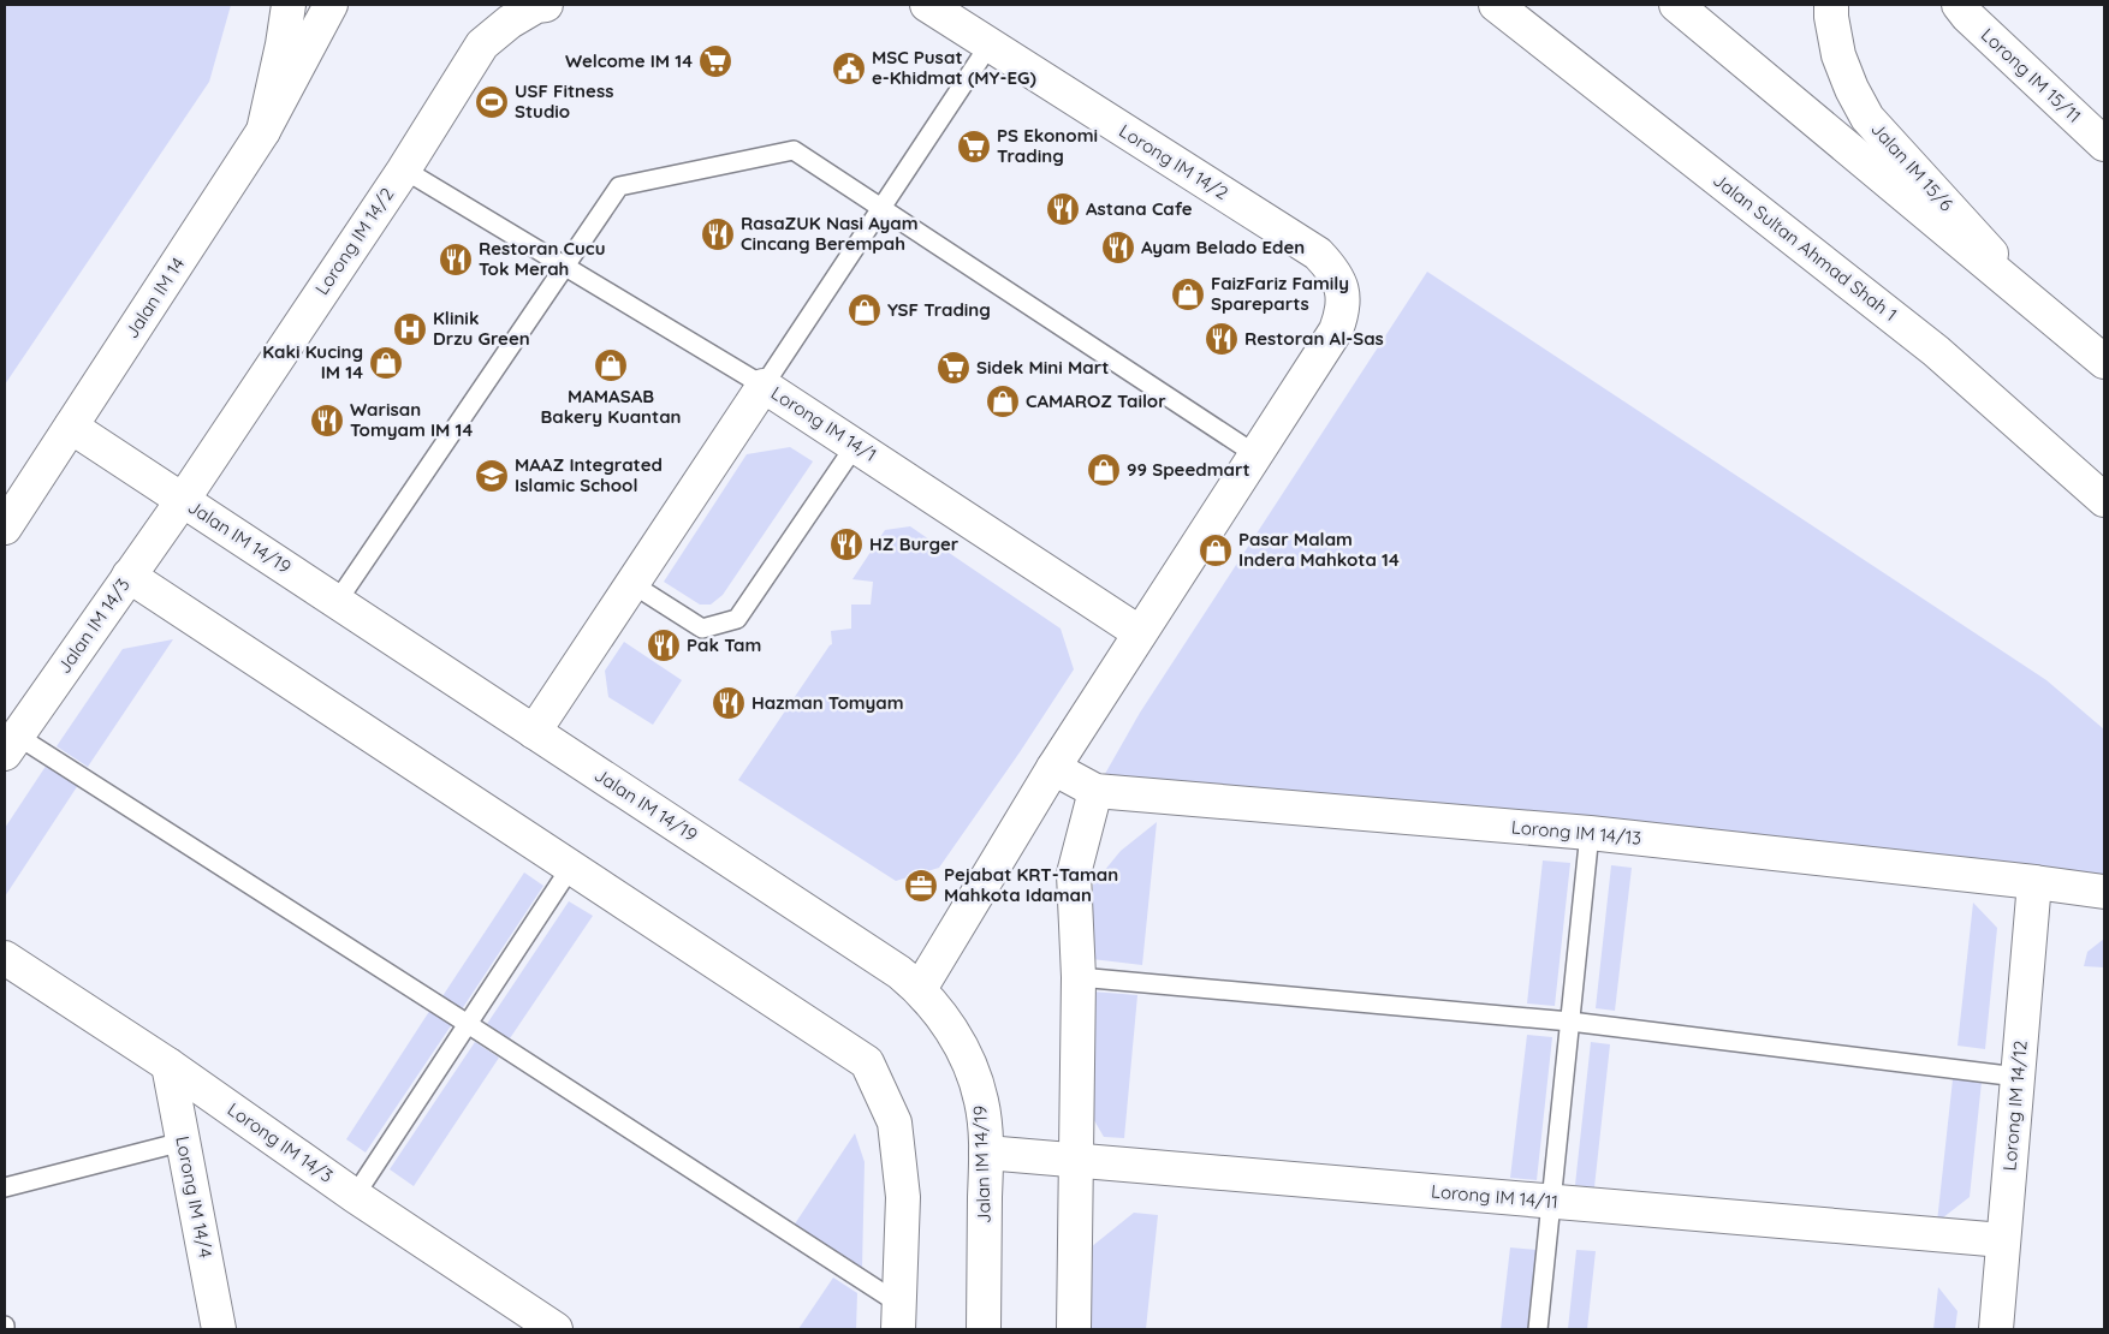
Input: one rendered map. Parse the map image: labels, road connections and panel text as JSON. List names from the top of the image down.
{
  "streets": {
    "street": [
      "Lorong IM 15/11",
      "Lorong IM 14/2",
      "Jalan IM 15/6",
      "Jalan Sultan Ahmad Shah 1",
      "Jalan IM 14",
      "Lorong IM 14/1",
      "Jalan IM 14/19",
      "Jalan IM 14/3",
      "Lorong IM 14/13",
      "Lorong IM 14/12",
      "Lorong IM 14/3",
      "Lorong IM 14/4",
      "Lorong IM 14/11"
    ]
  },
  "crossings": [
    ["Lorong IM 14/2", "Lorong IM 14/1"],
    ["Lorong IM 14/2", "Jalan IM 14/19"],
    ["Lorong IM 14/2", "Jalan IM 14/3"],
    ["Lorong IM 14/2", "Lorong IM 14/13"],
    ["Jalan IM 14", "Jalan IM 14/19"],
    ["Lorong IM 14/1", "Jalan IM 14/19"],
    ["Jalan IM 14/19", "Jalan IM 14/3"],
    ["Jalan IM 14/19", "Lorong IM 14/11"],
    ["Lorong IM 14/13", "Lorong IM 14/12"],
    ["Lorong IM 14/12", "Lorong IM 14/11"],
    ["Lorong IM 14/3", "Lorong IM 14/4"]
  ],
  "places": {
    "supermarket": ["Welcome IM 14", "PS Ekonomi Trading", "Sidek Mini Mart"],
    "public building": ["MSC Pusat e-Khidmat (MY-EG)"],
    "sports": ["USF Fitness Studio"],
    "restaurant": [
      "Astana Cafe",
      "RasaZUK Nasi Ayam Cincang Berempah",
      "Ayam Belado Eden",
      "Restoran Cucu Tok Merah",
      "Restoran Al-Sas",
      "Warisan Tomyam IM 14",
      "HZ Burger",
      "Pak Tam",
      "Hazman Tomyam"
    ],
    "shop": [
      "FaizFariz Family Spareparts",
      "YSF Trading",
      "Kaki Kucing IM 14",
      "MAMASAB Bakery Kuantan",
      "CAMAROZ Tailor",
      "99 Speedmart",
      "Pasar Malam Indera Mahkota 14"
    ],
    "hospital": ["Klinik Drzu Green"],
    "school or university": ["MAAZ Integrated Islamic School"],
    "office": ["Pejabat KRT-Taman Mahkota Idaman"]
  }
}
